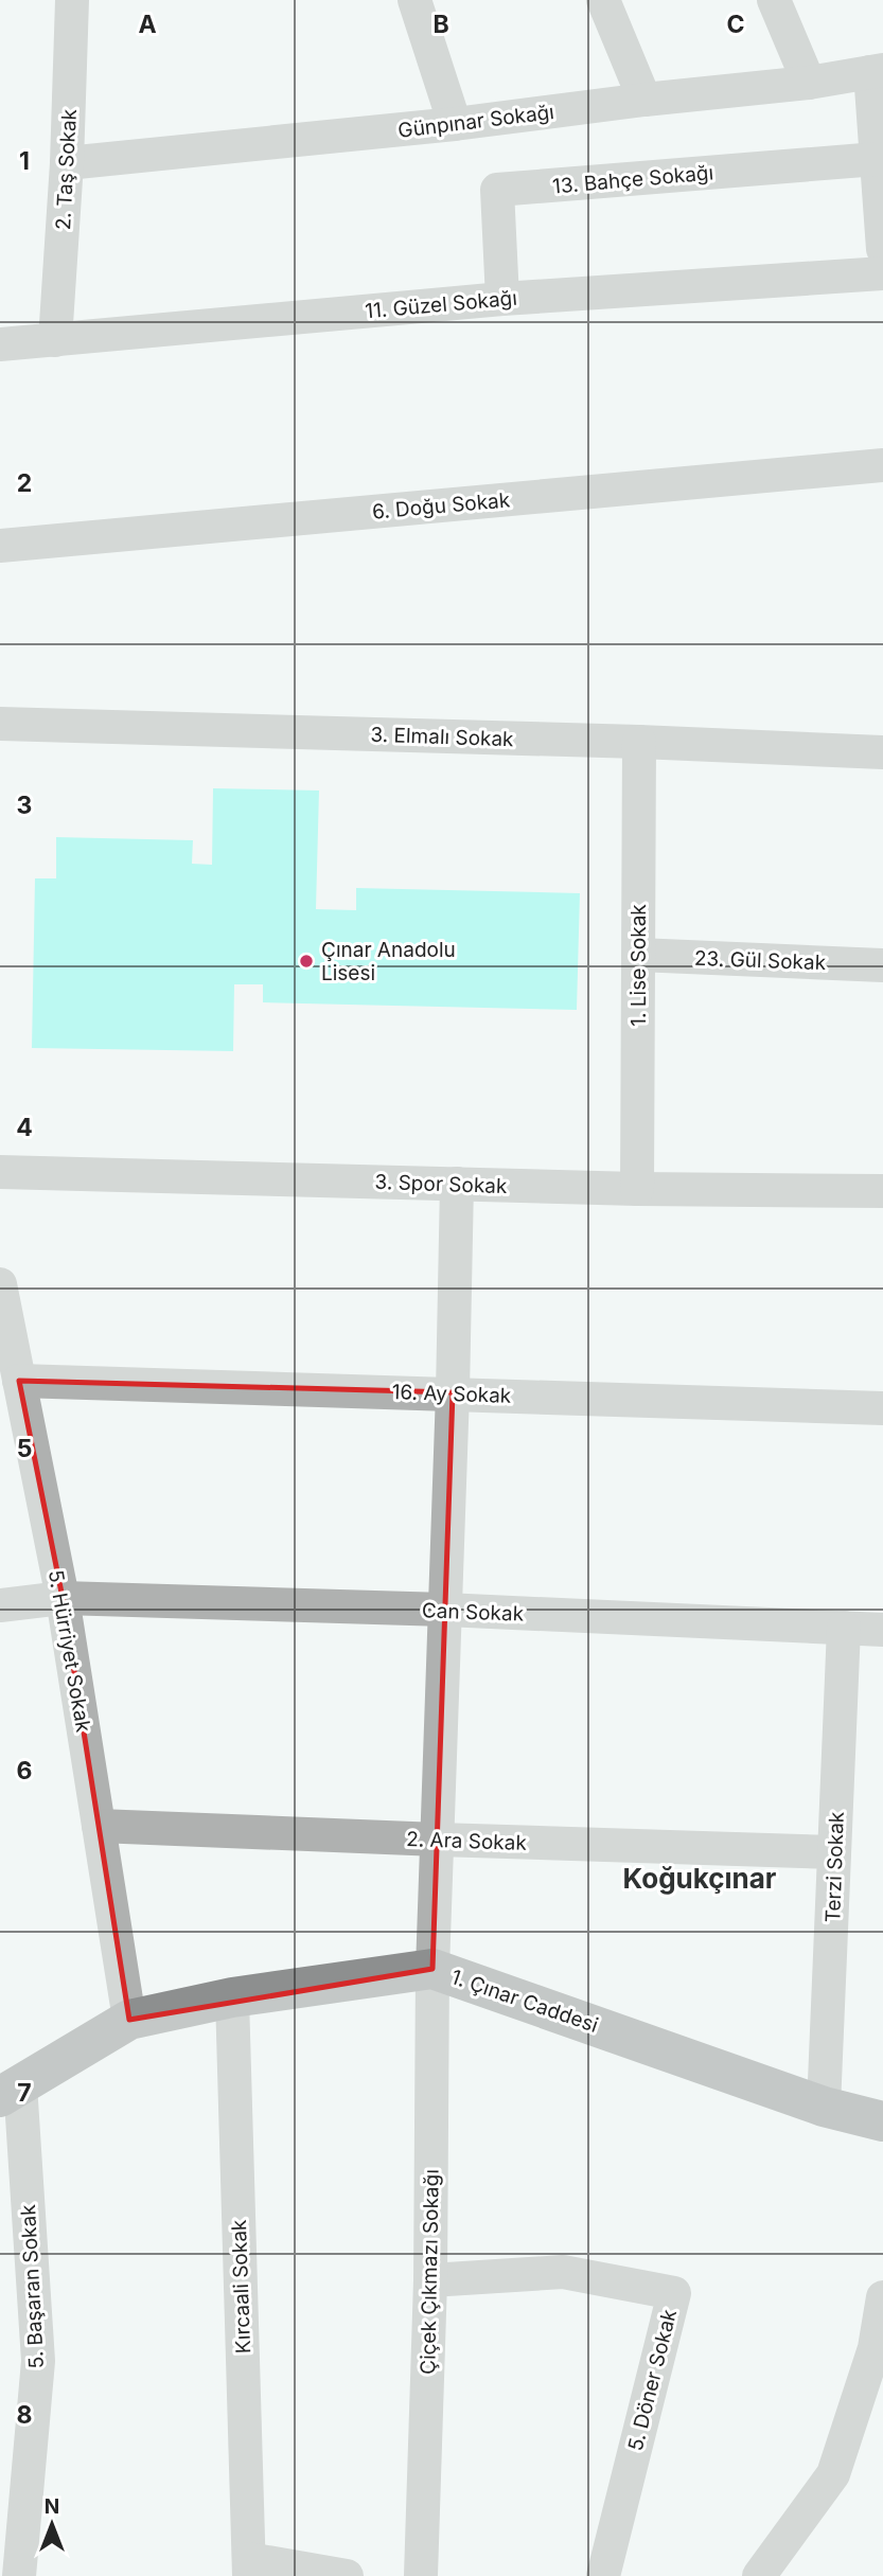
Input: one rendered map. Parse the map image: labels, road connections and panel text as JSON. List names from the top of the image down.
{
  "streets": {
    "main road": ["1. Çınar Caddesi"],
    "street": [
      "Günpınar Sokağı",
      "2. Taş Sokak",
      "13. Bahçe Sokağı",
      "11. Güzel Sokağı",
      "6. Doğu Sokak",
      "3. Elmalı Sokak",
      "23. Gül Sokak",
      "1. Lise Sokak",
      "3. Spor Sokak",
      "16. Ay Sokak",
      "Can Sokak",
      "5. Hürriyet Sokak",
      "2. Ara Sokak",
      "Terzi Sokak",
      "Çiçek Çıkmazı Sokağı",
      "5. Başaran Sokak",
      "Kırcaali Sokak",
      "5. Döner Sokak"
    ]
  },
  "crossings": [
    ["Günpınar Sokağı", "2. Taş Sokak"],
    ["2. Taş Sokak", "11. Güzel Sokağı"],
    ["13. Bahçe Sokağı", "11. Güzel Sokağı"],
    ["3. Elmalı Sokak", "1. Lise Sokak"],
    ["23. Gül Sokak", "1. Lise Sokak"],
    ["1. Lise Sokak", "3. Spor Sokak"],
    ["3. Spor Sokak", "Çiçek Çıkmazı Sokağı"],
    ["16. Ay Sokak", "5. Hürriyet Sokak"],
    ["16. Ay Sokak", "Çiçek Çıkmazı Sokağı"],
    ["Can Sokak", "5. Hürriyet Sokak"],
    ["Can Sokak", "Terzi Sokak"],
    ["Can Sokak", "Çiçek Çıkmazı Sokağı"],
    ["5. Hürriyet Sokak", "2. Ara Sokak"],
    ["5. Hürriyet Sokak", "1. Çınar Caddesi"],
    ["2. Ara Sokak", "Terzi Sokak"],
    ["2. Ara Sokak", "Çiçek Çıkmazı Sokağı"],
    ["Terzi Sokak", "1. Çınar Caddesi"],
    ["1. Çınar Caddesi", "Çiçek Çıkmazı Sokağı"],
    ["1. Çınar Caddesi", "5. Başaran Sokak"],
    ["1. Çınar Caddesi", "Kırcaali Sokak"],
    ["Çiçek Çıkmazı Sokağı", "5. Döner Sokak"]
  ],
  "districts": ["Koğukçınar"],
  "places": ["Çınar Anadolu Lisesi"],
  "north": "top",
  "grid": {
    "columns": ["A", "B", "C"],
    "rows": [
      "1",
      "2",
      "3",
      "4",
      "5",
      "6",
      "7",
      "8"
    ]
  }
}
